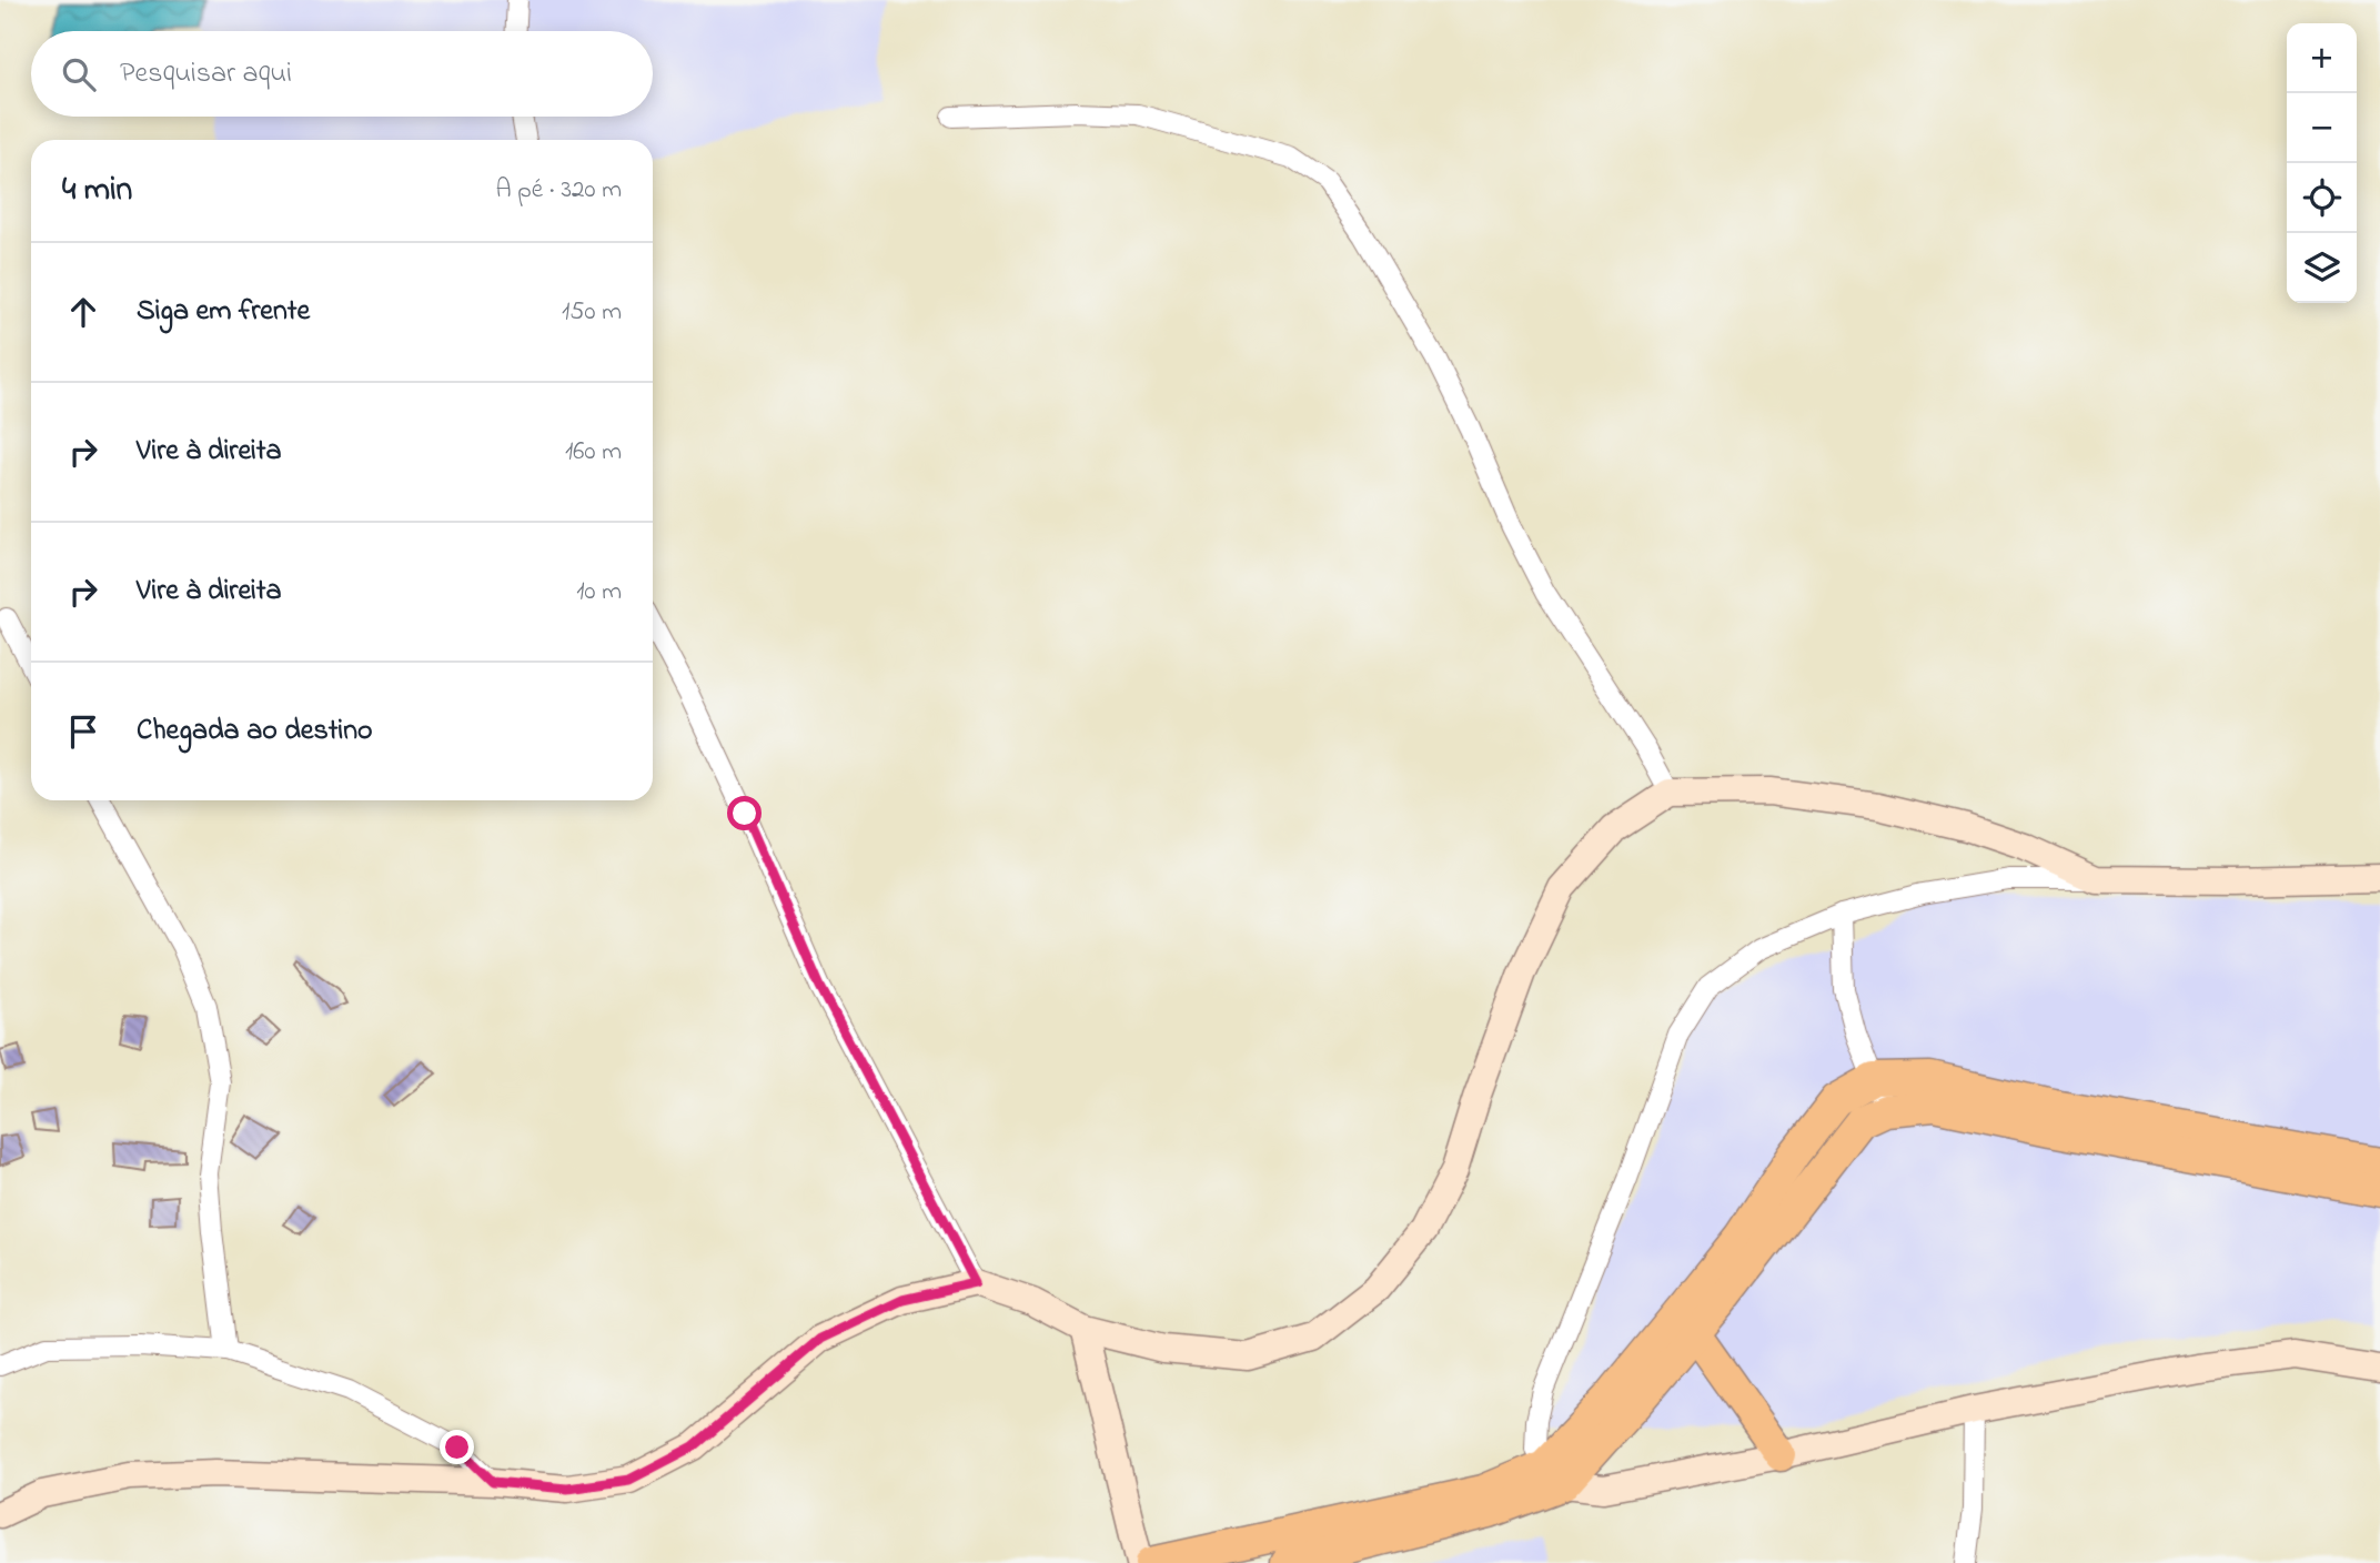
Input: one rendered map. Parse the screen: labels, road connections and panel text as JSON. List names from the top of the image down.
{
  "page": {
    "map_buttons": ["+", "−"],
    "search": "Pesquisar aqui",
    "heading": ["4 min", "A pé · 320 m"],
    "list": [
      ["Siga em frente", "150 m"],
      ["Vire à direita", "160 m"],
      ["Vire à direita", "10 m"],
      "Chegada ao destino"
    ]
  }
}
